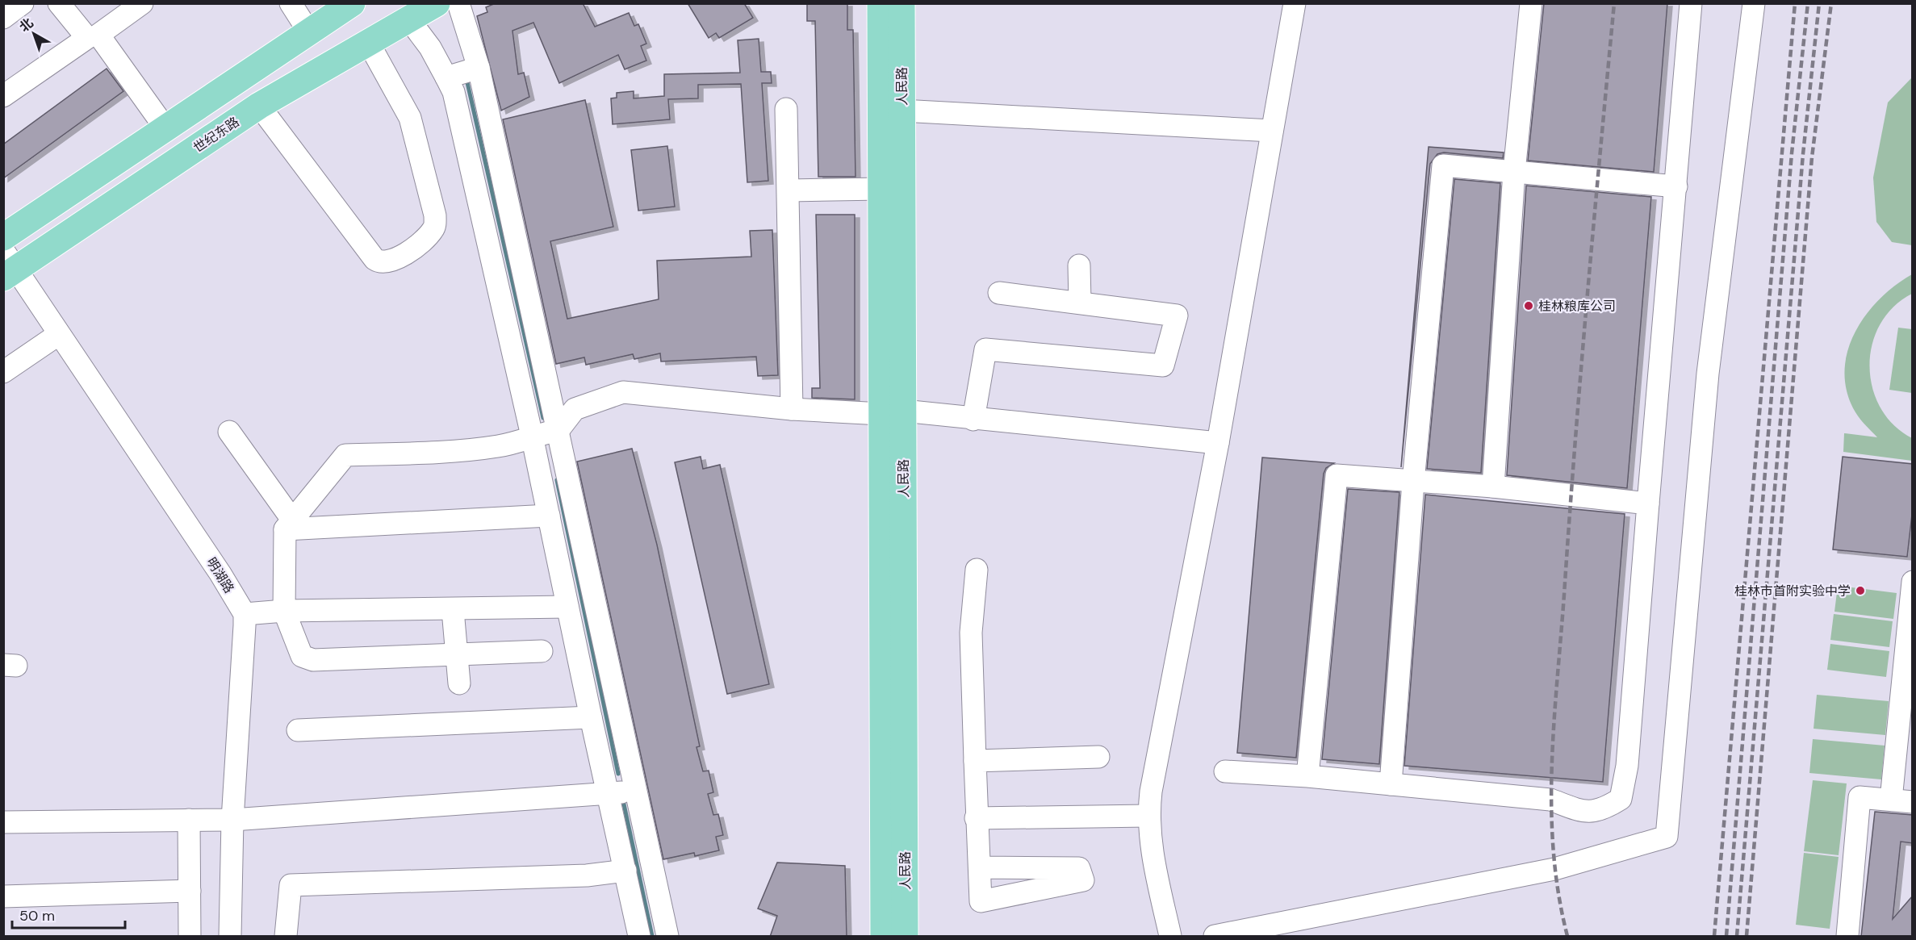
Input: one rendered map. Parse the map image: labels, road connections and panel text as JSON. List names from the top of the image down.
{
  "streets": {
    "main road": ["人民路", "世纪东路"],
    "street": ["明湖路"]
  },
  "crossings": [
    ["世纪东路", "明湖路"]
  ],
  "places": ["桂林粮库公司", "桂林市首附实验中学"],
  "scale_bar": "50 m",
  "north": "top left"
}
